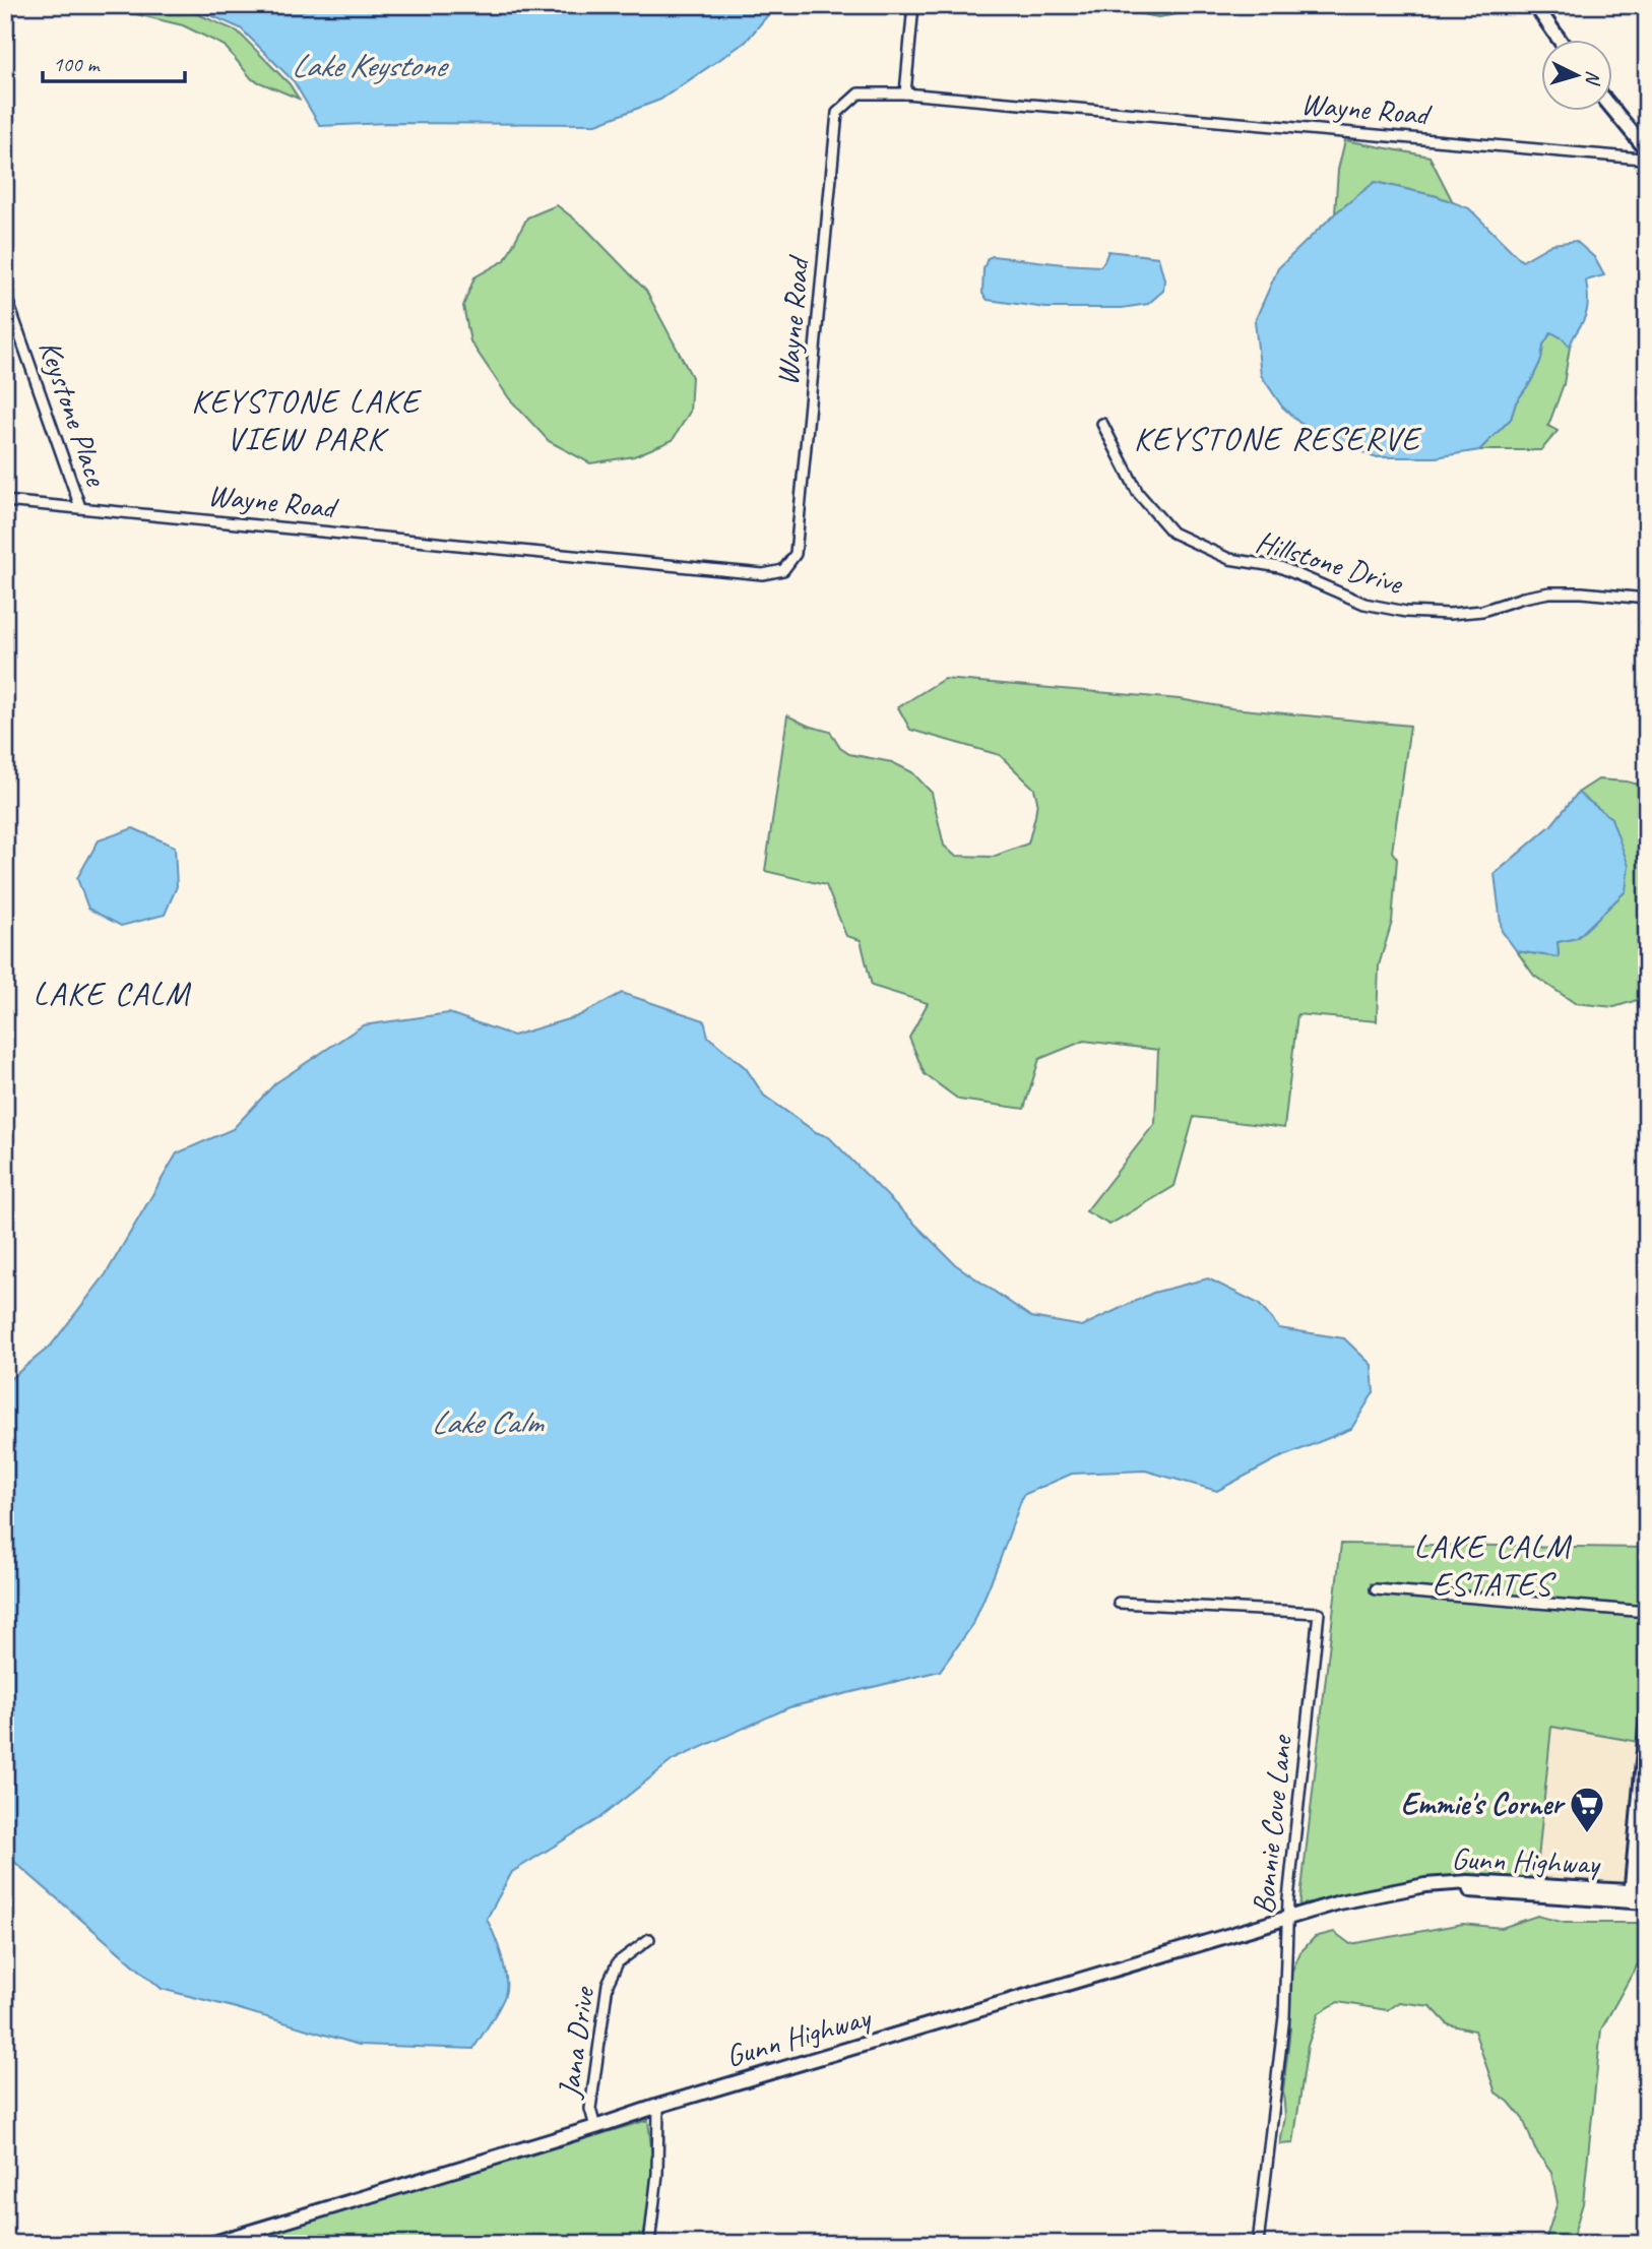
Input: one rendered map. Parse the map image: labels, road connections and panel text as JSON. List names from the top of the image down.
{
  "streets": {
    "main road": ["Gunn Highway"],
    "street": [
      "Wayne Road",
      "Keystone Place",
      "Hillstone Drive",
      "Bonnie Cove Lane",
      "Jana Drive"
    ]
  },
  "crossings": [
    ["Wayne Road", "Keystone Place"],
    ["Bonnie Cove Lane", "Gunn Highway"],
    ["Gunn Highway", "Jana Drive"]
  ],
  "districts": [
    "KEYSTONE LAKE VIEW PARK",
    "KEYSTONE RESERVE",
    "LAKE CALM",
    "LAKE CALM ESTATES"
  ],
  "water": ["Lake Keystone", "Lake Calm"],
  "places": {
    "supermarket": ["Emmie's Corner"]
  },
  "scale_bar": "100 m",
  "north": "right"
}
